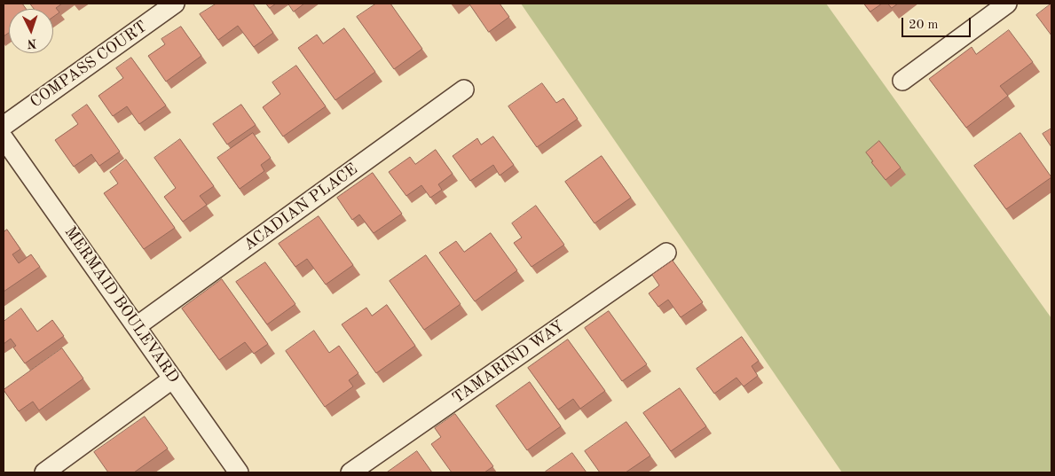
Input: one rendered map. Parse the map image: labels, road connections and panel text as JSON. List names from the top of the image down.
{
  "streets": {
    "street": [
      "COMPASS COURT",
      "ACADIAN PLACE",
      "MERMAID BOULEVARD",
      "TAMARIND WAY"
    ]
  },
  "crossings": [
    ["ACADIAN PLACE", "MERMAID BOULEVARD"]
  ],
  "scale_bar": "20 m",
  "north": "bottom"
}
